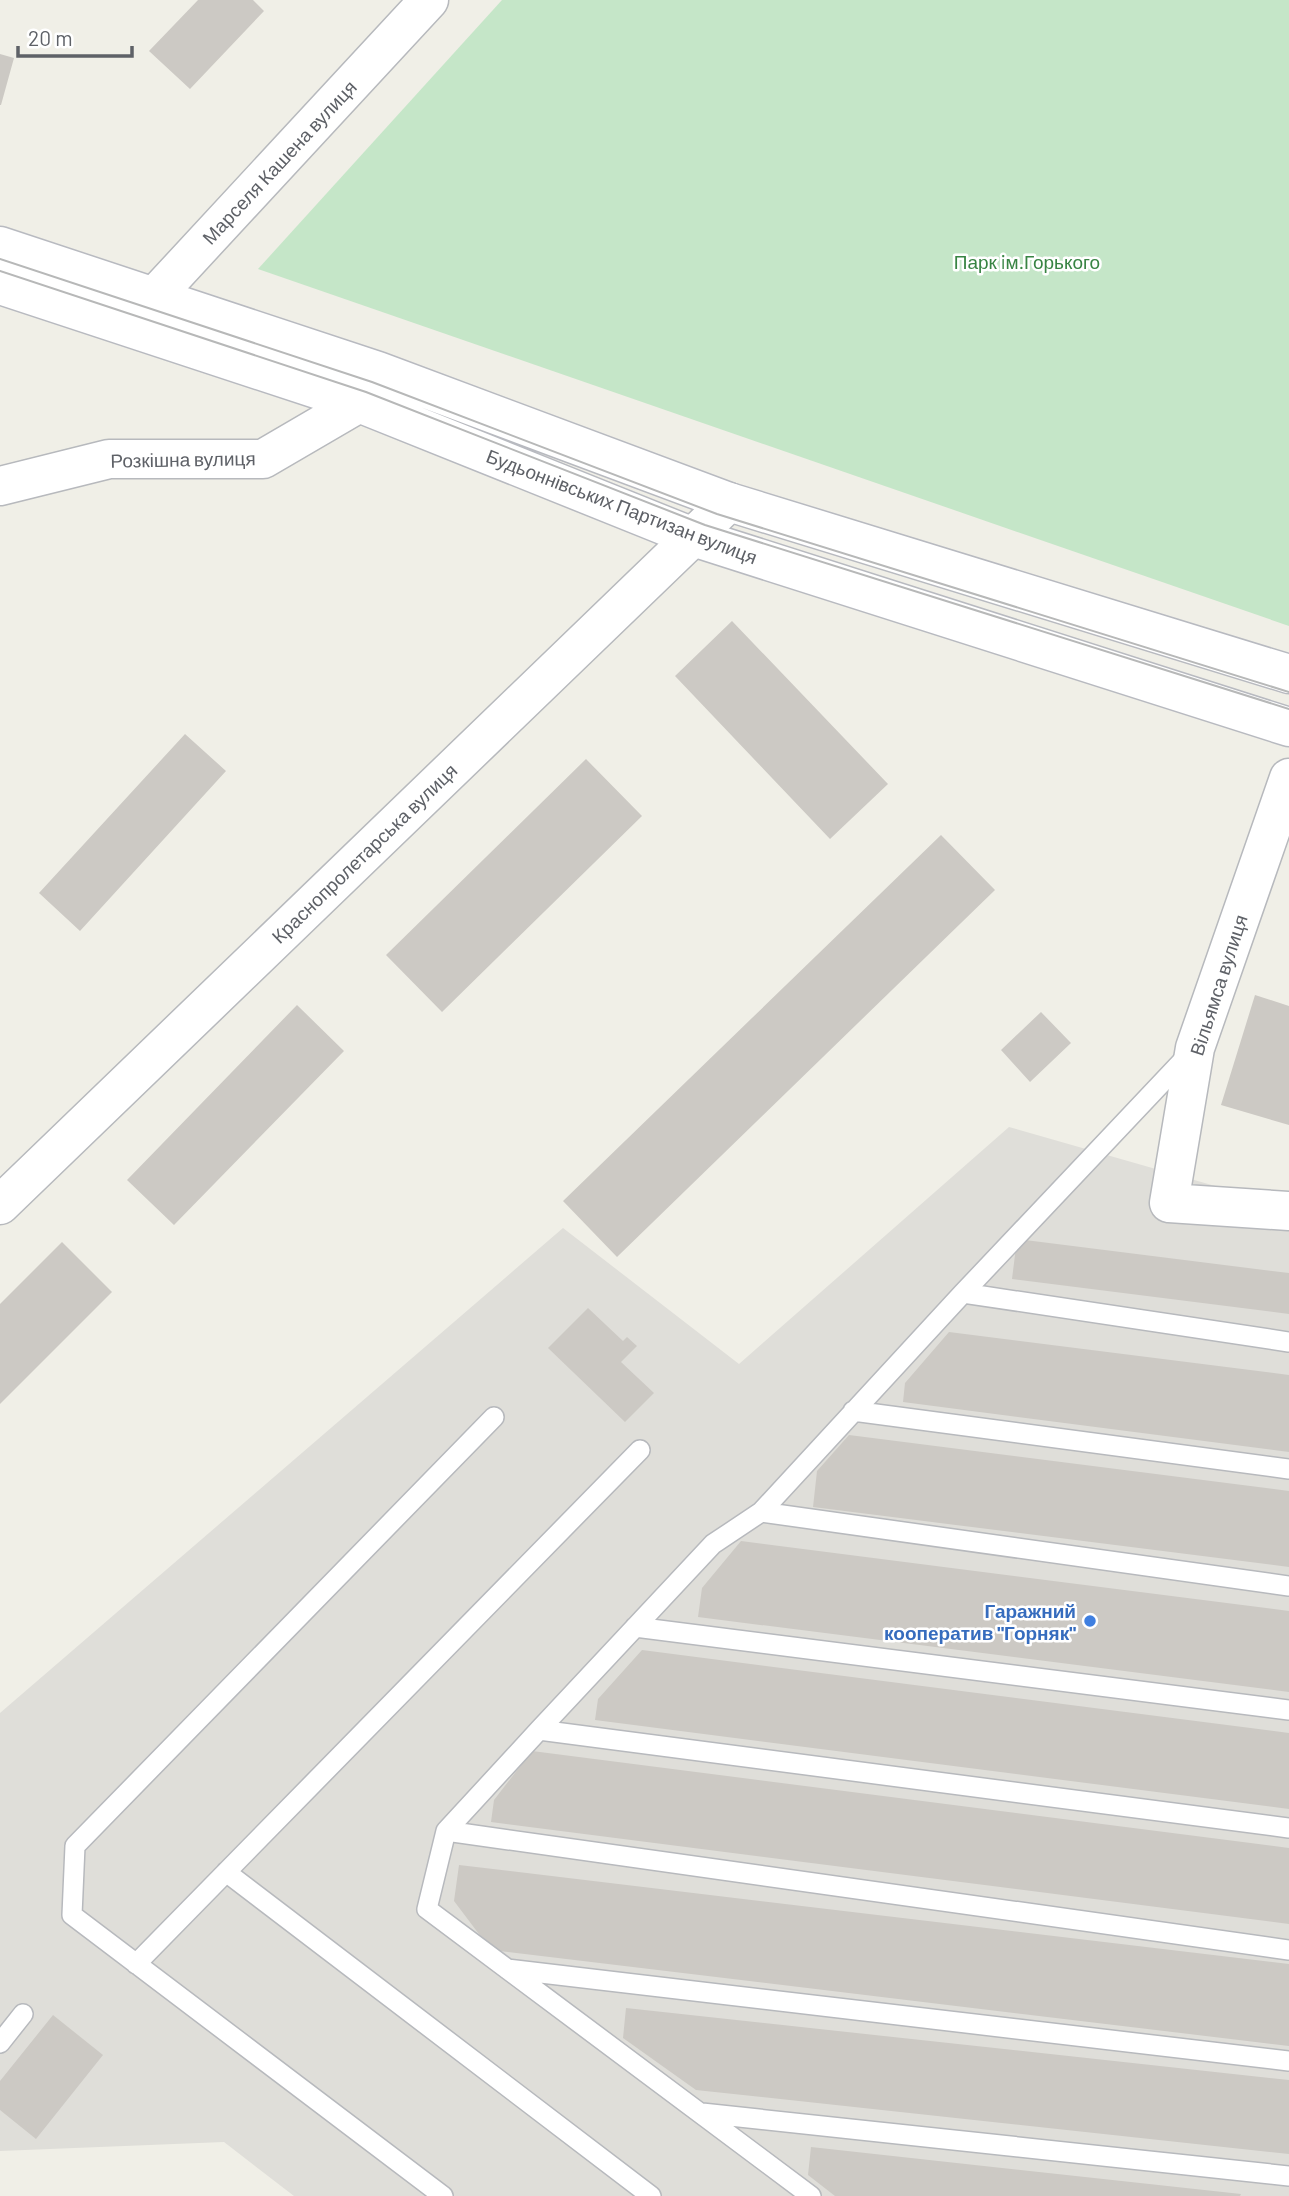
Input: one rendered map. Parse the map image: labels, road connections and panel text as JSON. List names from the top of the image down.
{
  "streets": {
    "main road": [
      "Марселя Кашена вулиця",
      "Розкішна вулиця",
      "Будьоннівських Партизан вулиця",
      "Краснопролетарська вулиця",
      "Вільямса вулиця"
    ]
  },
  "crossings": [
    ["Марселя Кашена вулиця", "Будьоннівських Партизан вулиця"],
    ["Розкішна вулиця", "Будьоннівських Партизан вулиця"],
    ["Будьоннівських Партизан вулиця", "Краснопролетарська вулиця"]
  ],
  "parks": ["Парк iм.Горького"],
  "places": ["Гаражний кооператив \"Горняк\""],
  "scale_bar": "20 m"
}
